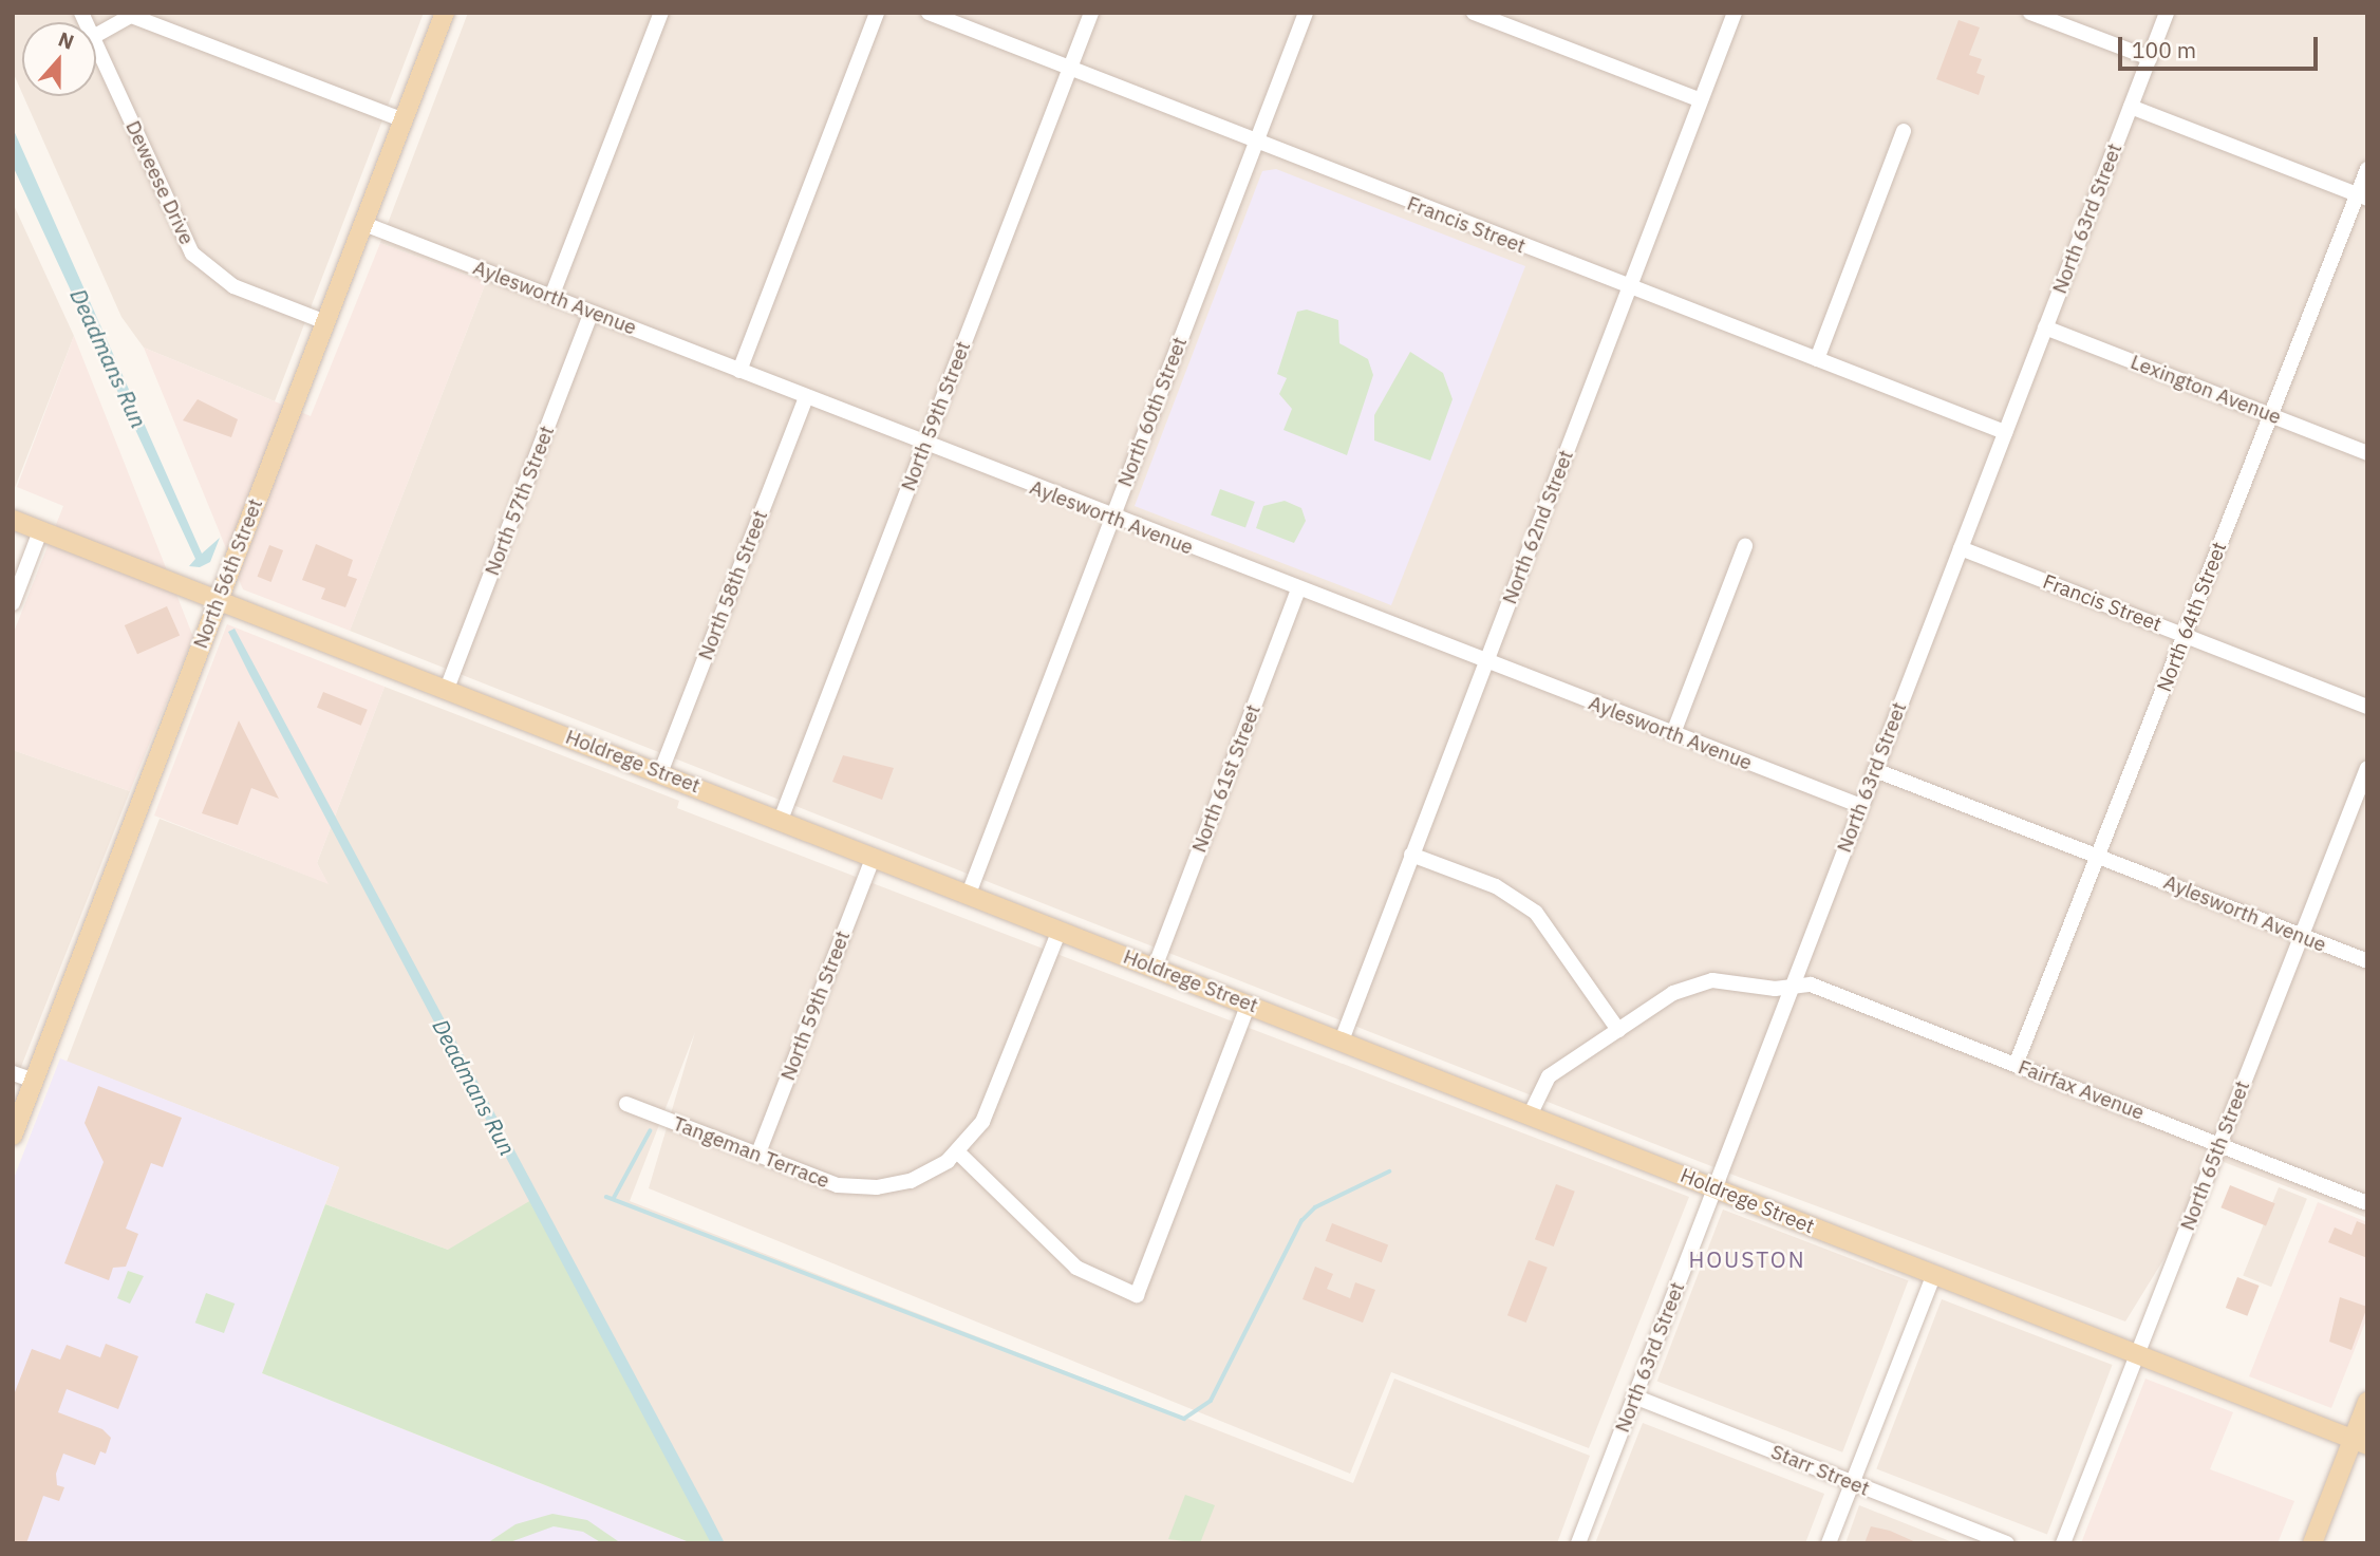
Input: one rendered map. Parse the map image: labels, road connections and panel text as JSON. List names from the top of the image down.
{
  "streets": {
    "main road": ["North 56th Street", "Holdrege Street"],
    "street": [
      "Deweese Drive",
      "North 63rd Street",
      "Francis Street",
      "Aylesworth Avenue",
      "Lexington Avenue",
      "North 60th Street",
      "North 59th Street",
      "North 57th Street",
      "North 62nd Street",
      "North 58th Street",
      "North 64th Street",
      "North 61st Street",
      "Fairfax Avenue",
      "Tangeman Terrace",
      "North 65th Street",
      "Starr Street"
    ]
  },
  "crossings": [
    ["Deweese Drive", "North 56th Street"],
    ["North 63rd Street", "Francis Street"],
    ["North 63rd Street", "Aylesworth Avenue"],
    ["North 63rd Street", "Lexington Avenue"],
    ["North 63rd Street", "Holdrege Street"],
    ["North 63rd Street", "Fairfax Avenue"],
    ["North 63rd Street", "Starr Street"],
    ["Francis Street", "North 60th Street"],
    ["Francis Street", "North 59th Street"],
    ["Francis Street", "North 62nd Street"],
    ["Francis Street", "North 64th Street"],
    ["Aylesworth Avenue", "North 60th Street"],
    ["Aylesworth Avenue", "North 59th Street"],
    ["Aylesworth Avenue", "North 57th Street"],
    ["Aylesworth Avenue", "North 62nd Street"],
    ["Aylesworth Avenue", "North 56th Street"],
    ["Aylesworth Avenue", "North 58th Street"],
    ["Aylesworth Avenue", "North 64th Street"],
    ["Aylesworth Avenue", "North 61st Street"],
    ["Aylesworth Avenue", "North 65th Street"],
    ["Lexington Avenue", "North 64th Street"],
    ["North 60th Street", "Holdrege Street"],
    ["North 59th Street", "Holdrege Street"],
    ["North 59th Street", "Tangeman Terrace"],
    ["North 57th Street", "Holdrege Street"],
    ["North 62nd Street", "Holdrege Street"],
    ["North 56th Street", "Holdrege Street"],
    ["North 58th Street", "Holdrege Street"],
    ["North 64th Street", "Fairfax Avenue"],
    ["Holdrege Street", "North 61st Street"],
    ["Holdrege Street", "Fairfax Avenue"],
    ["Holdrege Street", "North 65th Street"],
    ["Fairfax Avenue", "North 65th Street"]
  ],
  "districts": ["HOUSTON"],
  "water": ["Deadmans Run"],
  "scale_bar": "100 m",
  "north": "top"
}
